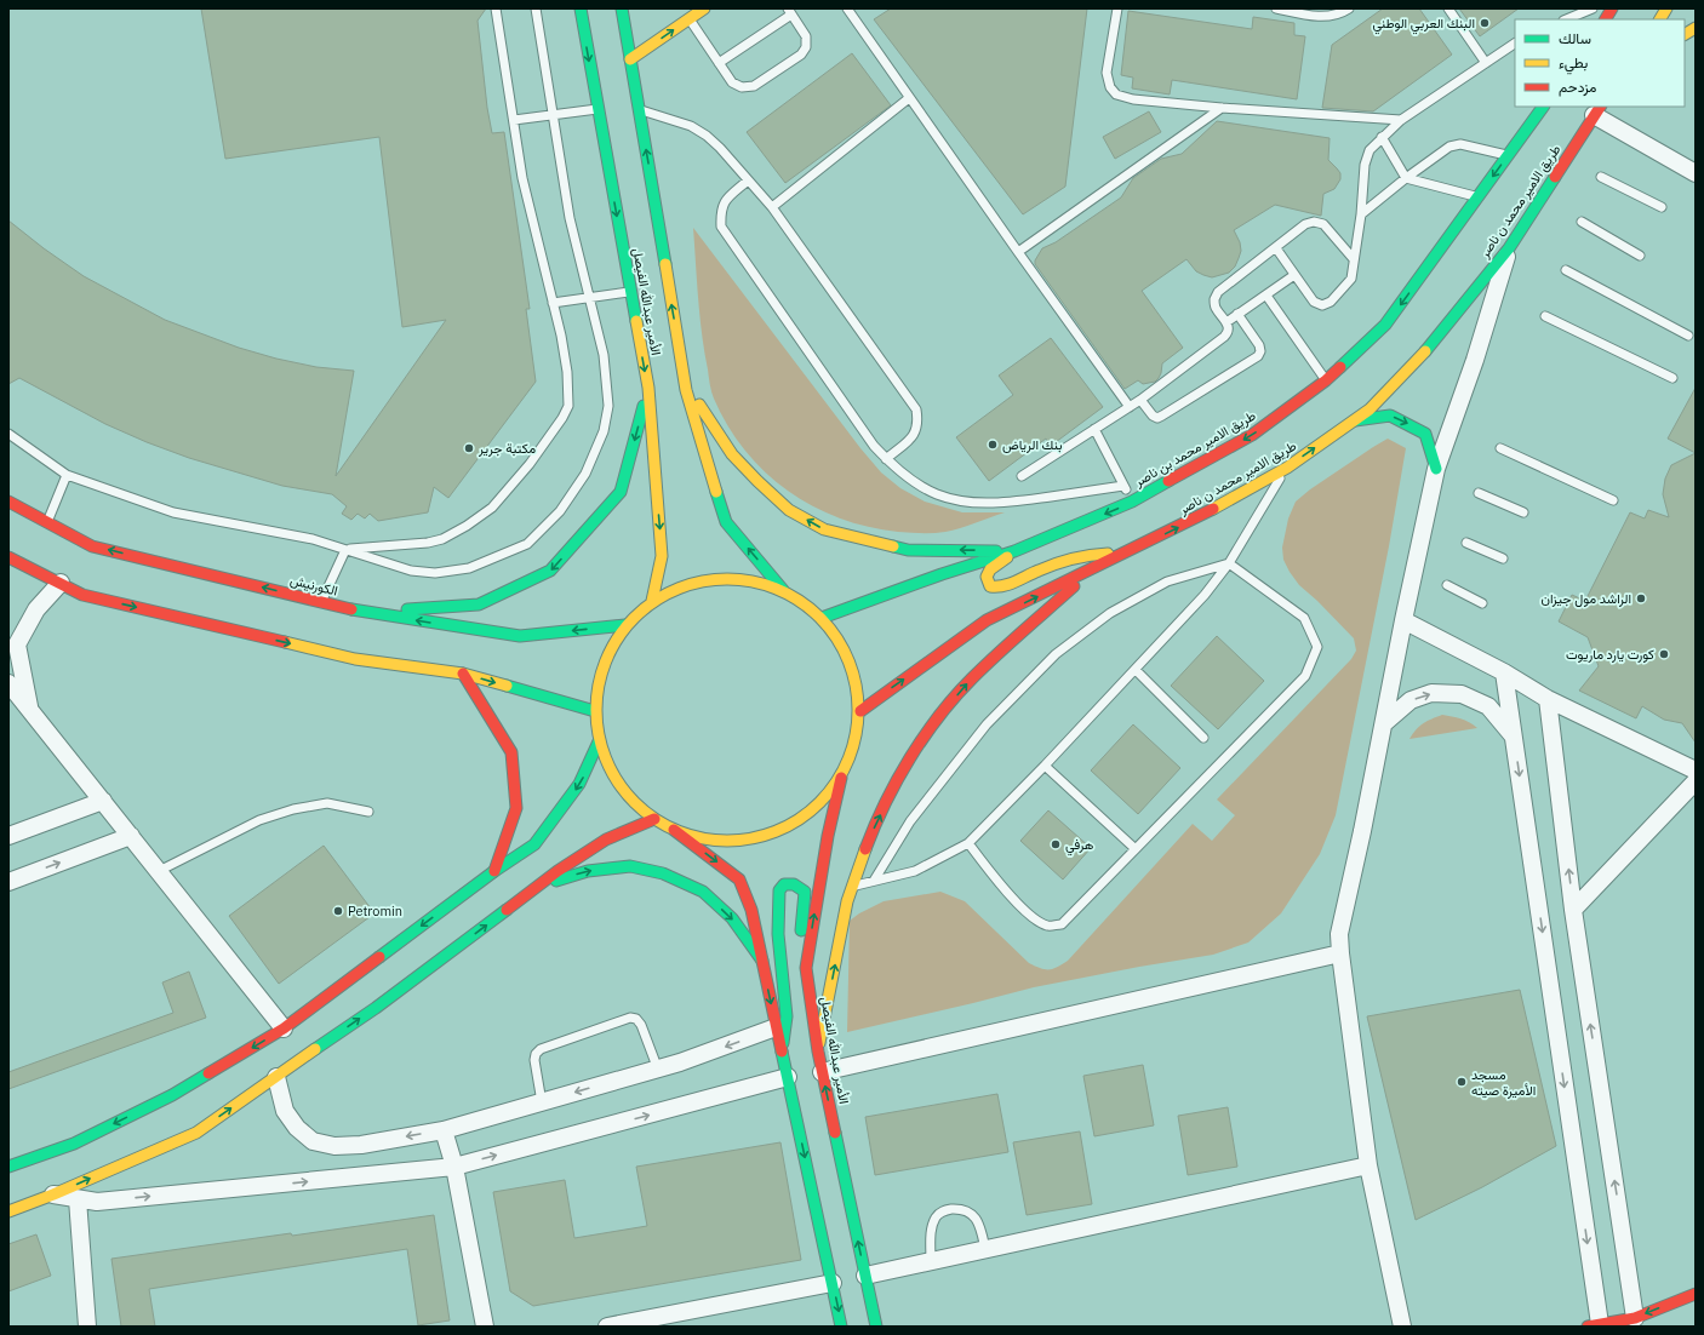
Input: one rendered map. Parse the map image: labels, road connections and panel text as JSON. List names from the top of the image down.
{
  "streets": {
    "main road": [
      "طريق الامير محمد ن ناصر",
      "الأمير عبدالله الفيصل",
      "طريق الامير محمد بن ناصر",
      "الكورنيش"
    ]
  },
  "one_way": ["طريق الامير محمد بن ناصر"],
  "places": [
    "البنك العربي الوطني",
    "بنك الرياض",
    "مكتبة جرير",
    "الراشد مول جيزان",
    "كورت يارد ماريوت",
    "هرفي",
    "Petromin",
    "مسجد الأميرة صيته"
  ],
  "legend": ["سالك", "بطيء", "مزدحم"]
}
